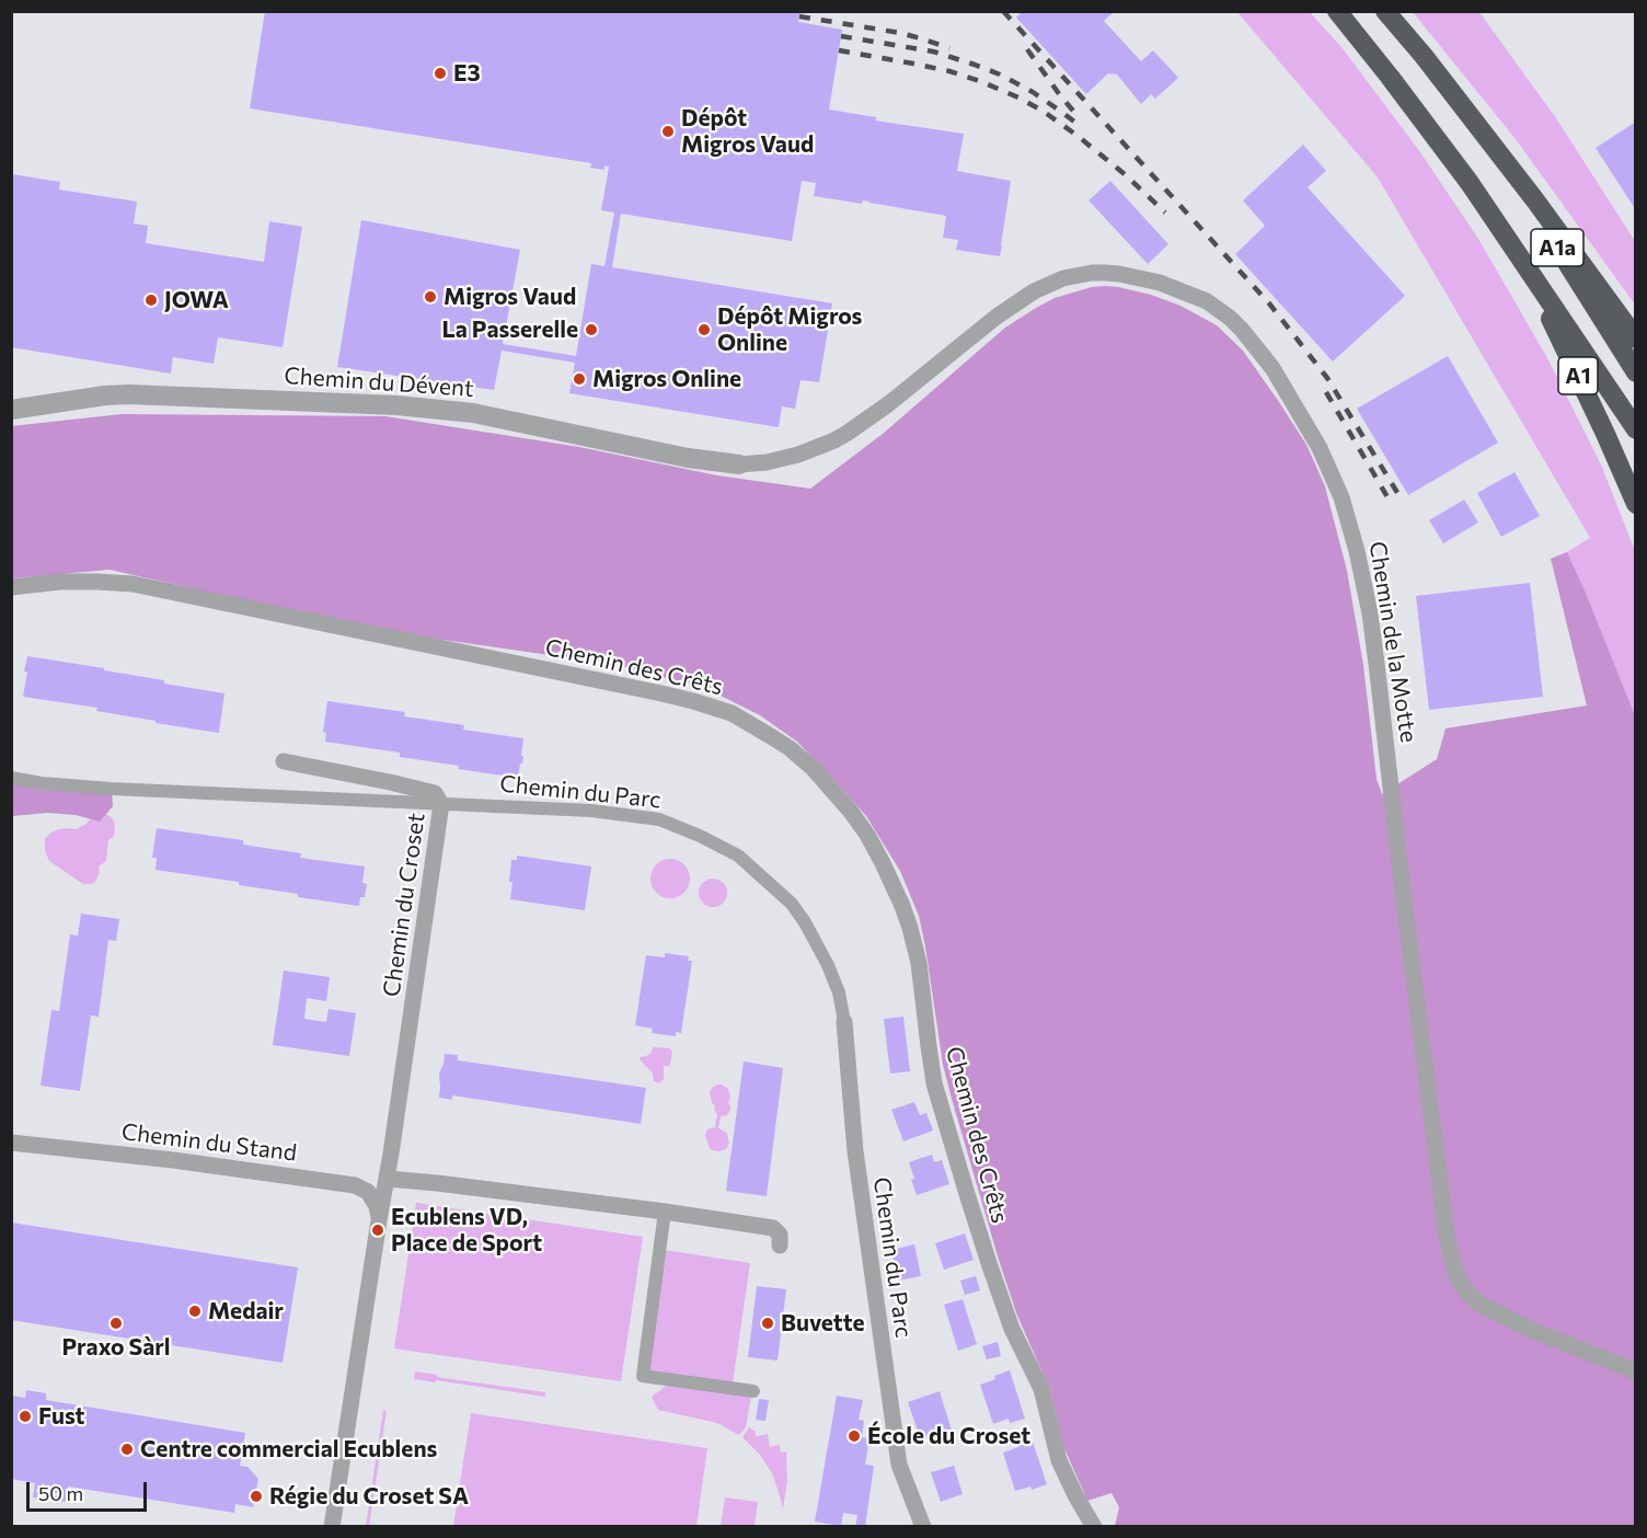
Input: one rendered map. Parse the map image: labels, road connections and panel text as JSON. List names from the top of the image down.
{
  "streets": {
    "highway": ["A1a", "A1"],
    "street": [
      "Chemin du Dévent",
      "Chemin de la Motte",
      "Chemin des Crêts",
      "Chemin du Parc",
      "Chemin du Croset",
      "Chemin du Stand"
    ]
  },
  "crossings": [
    ["A1a", "A1"],
    ["Chemin du Dévent", "Chemin de la Motte"],
    ["Chemin du Parc", "Chemin du Croset"],
    ["Chemin du Croset", "Chemin du Stand"]
  ],
  "places": [
    "E3",
    "Dépôt Migros Vaud",
    "Migros Vaud",
    "JOWA",
    "La Passerelle",
    "Dépôt Migros Online",
    "Migros Online",
    "Ecublens VD, Place de Sport",
    "Medair",
    "Praxo Sàrl",
    "Buvette",
    "Fust",
    "École du Croset",
    "Centre commercial Ecublens",
    "Régie du Croset SA"
  ],
  "scale_bar": "50 m"
}
